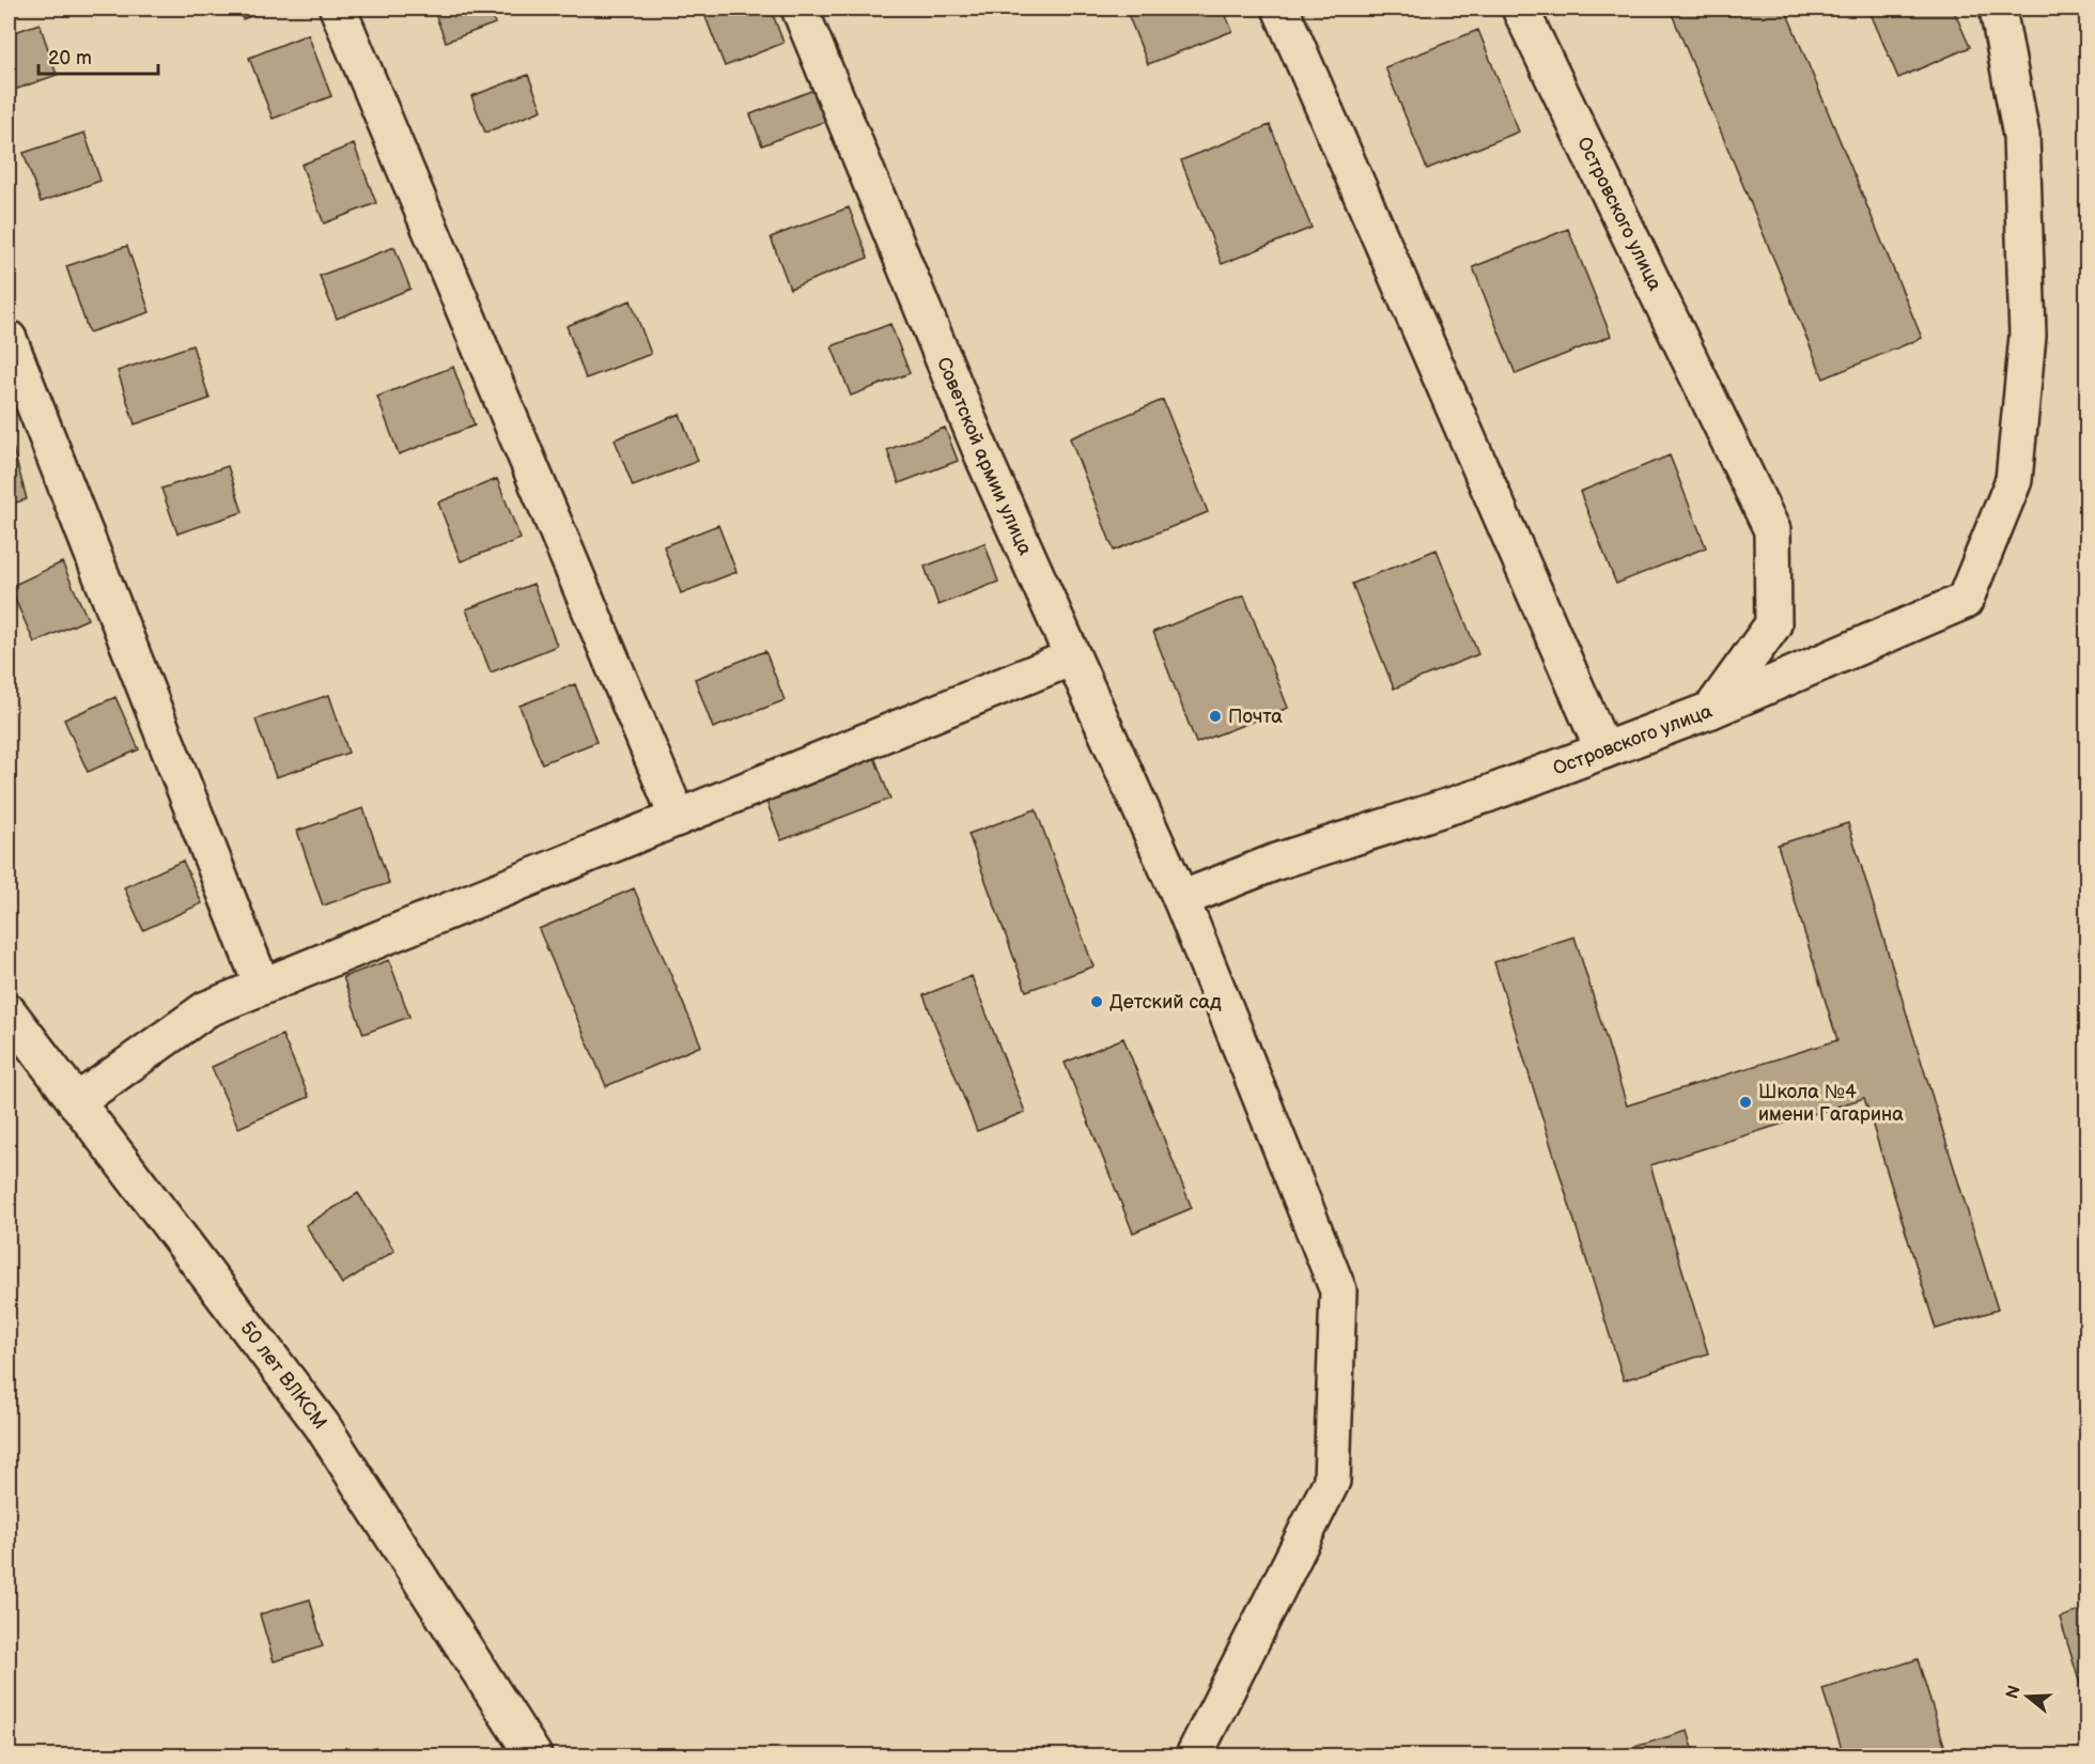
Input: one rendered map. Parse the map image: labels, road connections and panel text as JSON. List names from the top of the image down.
{
  "streets": {
    "street": ["Островского улица", "Советской армии улица", "50 лет ВЛКСМ"]
  },
  "crossings": [
    ["Островского улица", "Советской армии улица"]
  ],
  "places": ["Почта", "Детский сад", "Школа №4 имени Гагарина"],
  "scale_bar": "20 m",
  "north": "left"
}
